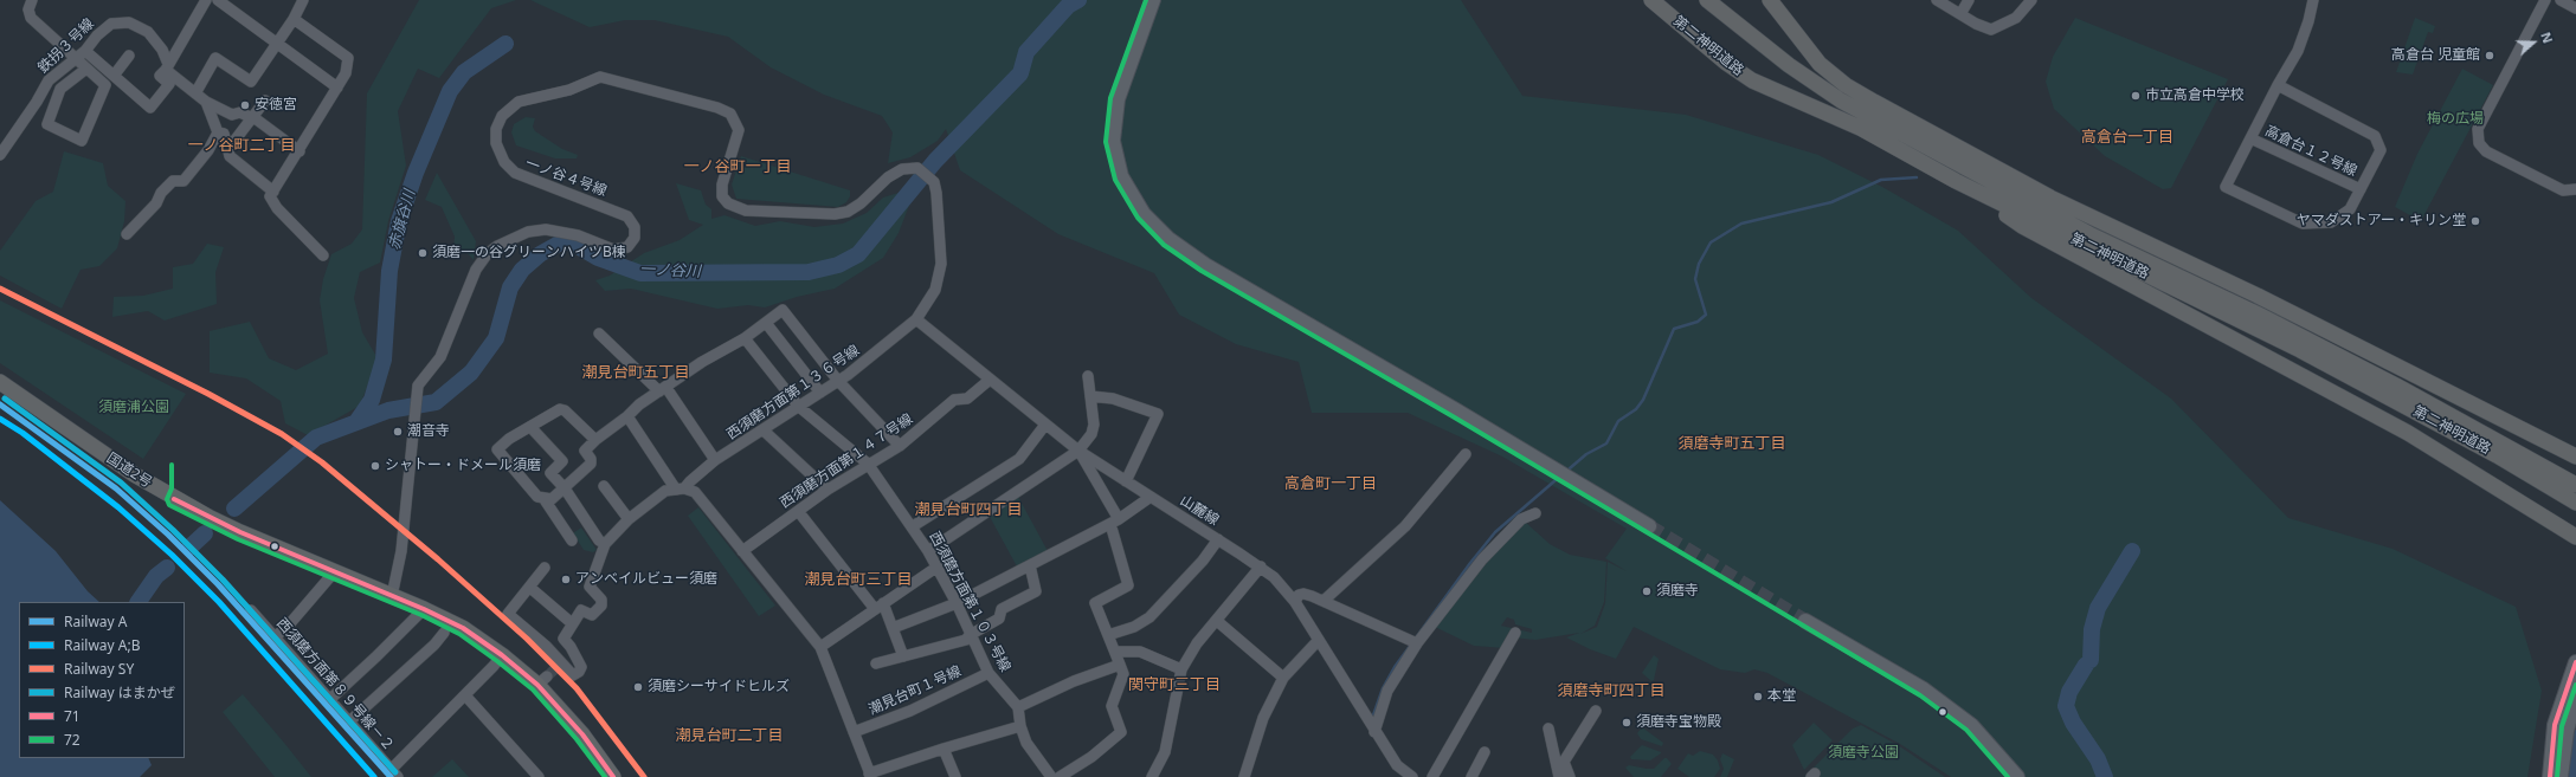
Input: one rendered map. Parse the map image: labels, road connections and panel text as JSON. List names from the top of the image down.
{
  "streets": {
    "highway": ["第二神明道路", "国道2号"],
    "street": [
      "鉄拐３号線",
      "高倉台１２号線",
      "一ノ谷４号線",
      "西須磨方面第１３６号線",
      "西須磨方面第１４７号線",
      "山麓線",
      "西須磨方面第１０３号線",
      "西須磨方面第８９号線－２",
      "潮見台町１号線"
    ]
  },
  "crossings": [
    ["一ノ谷４号線", "西須磨方面第１３６号線"],
    ["一ノ谷４号線", "国道2号"],
    ["西須磨方面第１３６号線", "山麓線"],
    ["西須磨方面第１３６号線", "西須磨方面第１０３号線"],
    ["西須磨方面第１４７号線", "山麓線"],
    ["西須磨方面第１４７号線", "西須磨方面第１０３号線"],
    ["西須磨方面第１０３号線", "潮見台町１号線"]
  ],
  "districts": [
    "高倉台一丁目",
    "一ノ谷町二丁目",
    "一ノ谷町一丁目",
    "潮見台町五丁目",
    "須磨寺町五丁目",
    "高倉町一丁目",
    "潮見台町四丁目",
    "潮見台町三丁目",
    "関守町三丁目",
    "須磨寺町四丁目",
    "潮見台町二丁目"
  ],
  "water": ["赤旗谷川", "一ノ谷川"],
  "parks": ["梅の広場", "須磨浦公園", "須磨寺公園"],
  "places": [
    "高倉台 児童館",
    "市立高倉中学校",
    "安徳宮",
    "ヤマダストアー・キリン堂",
    "須磨一の谷グリーンハイツB棟",
    "潮音寺",
    "シャトー・ドメール須磨",
    "アンベイルビュー須磨",
    "須磨寺",
    "須磨シーサイドヒルズ",
    "本堂",
    "須磨寺宝物殿"
  ],
  "lines": [
    "transit line 72",
    "rail line SY",
    "rail line はまかぜ",
    "rail line A",
    "rail line A;B",
    "transit line 71"
  ],
  "legend": [
    "Railway A",
    "Railway A;B",
    "Railway SY",
    "Railway はまかぜ",
    "71",
    "72"
  ],
  "north": "right"
}
